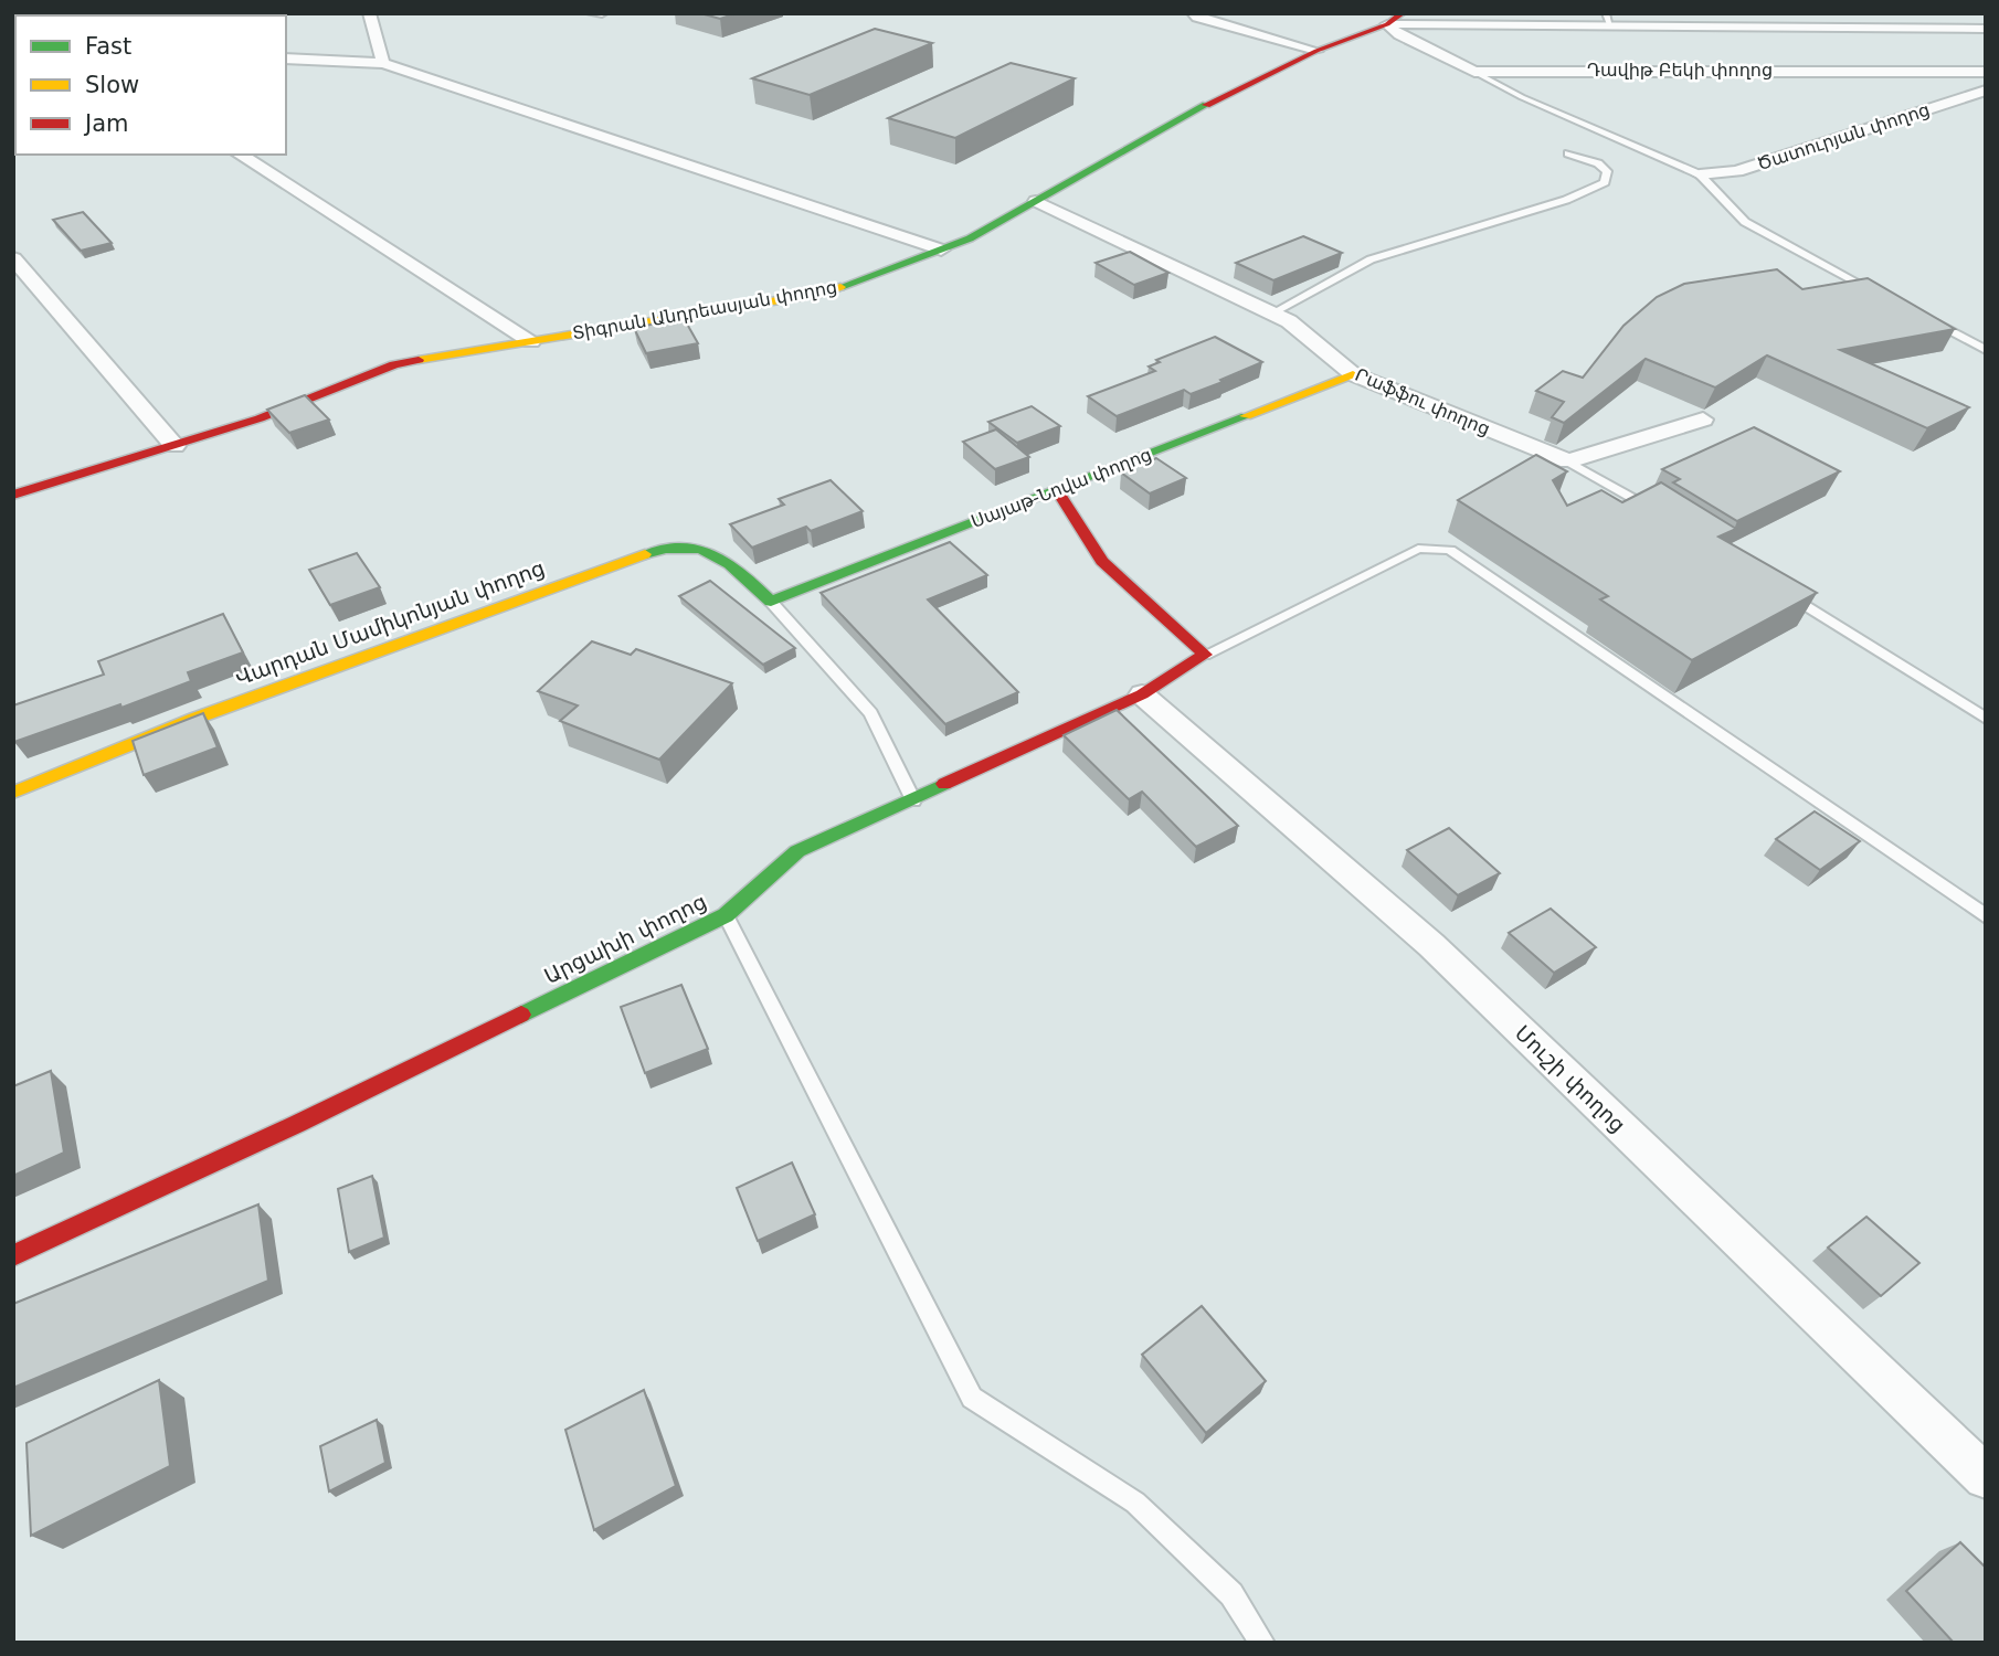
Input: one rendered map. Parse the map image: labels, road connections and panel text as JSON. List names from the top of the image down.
{
  "streets": {
    "street": [
      "Դավիթ Բեկի փողոց",
      "Ծատուրյան փողոց",
      "Տիգրան Անդրեասյան փողոց",
      "Րաֆֆու փողոց",
      "Սայաթ-Նովա փողոց",
      "Վարդան Մամիկոնյան փողոց",
      "Արցախի փողոց",
      "Մուշի փողոց"
    ]
  },
  "crossings": [
    ["Դավիթ Բեկի փողոց", "Տիգրան Անդրեասյան փողոց"],
    ["Տիգրան Անդրեասյան փողոց", "Րաֆֆու փողոց"],
    ["Րաֆֆու փողոց", "Սայաթ-Նովա փողոց"],
    ["Սայաթ-Նովա փողոց", "Վարդան Մամիկոնյան փողոց"],
    ["Արցախի փողոց", "Մուշի փողոց"]
  ],
  "legend": ["Fast", "Slow", "Jam"]
}
